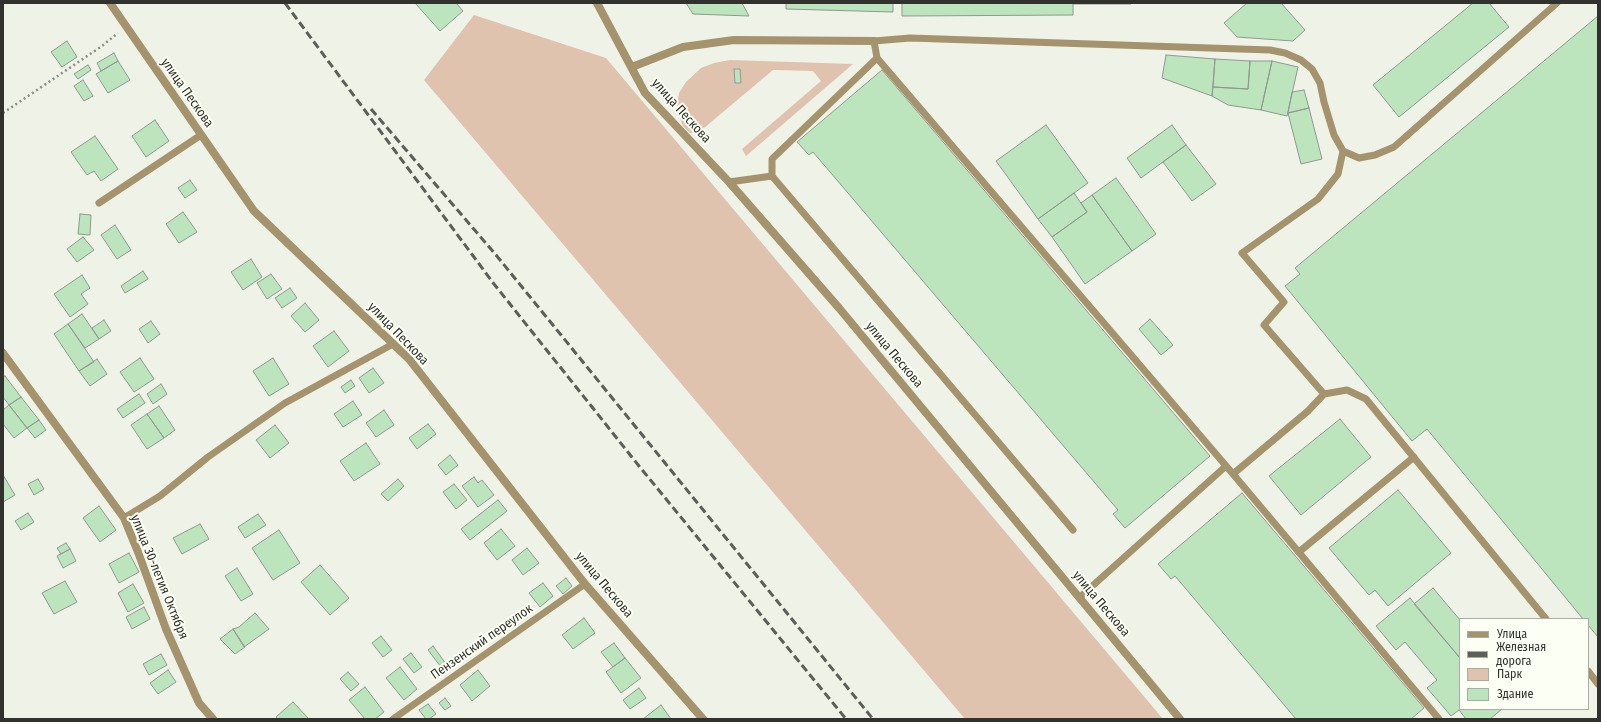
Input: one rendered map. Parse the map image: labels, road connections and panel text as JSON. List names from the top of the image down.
{
  "streets": {
    "street": ["улица Пескова", "улица 30-летия Октября"],
    "lane": ["Пензенский переулок"]
  },
  "crossings": [
    ["улица Пескова", "Пензенский переулок"]
  ],
  "legend": [
    "Улица",
    "Железная дорога",
    "Парк",
    "Здание"
  ]
}
